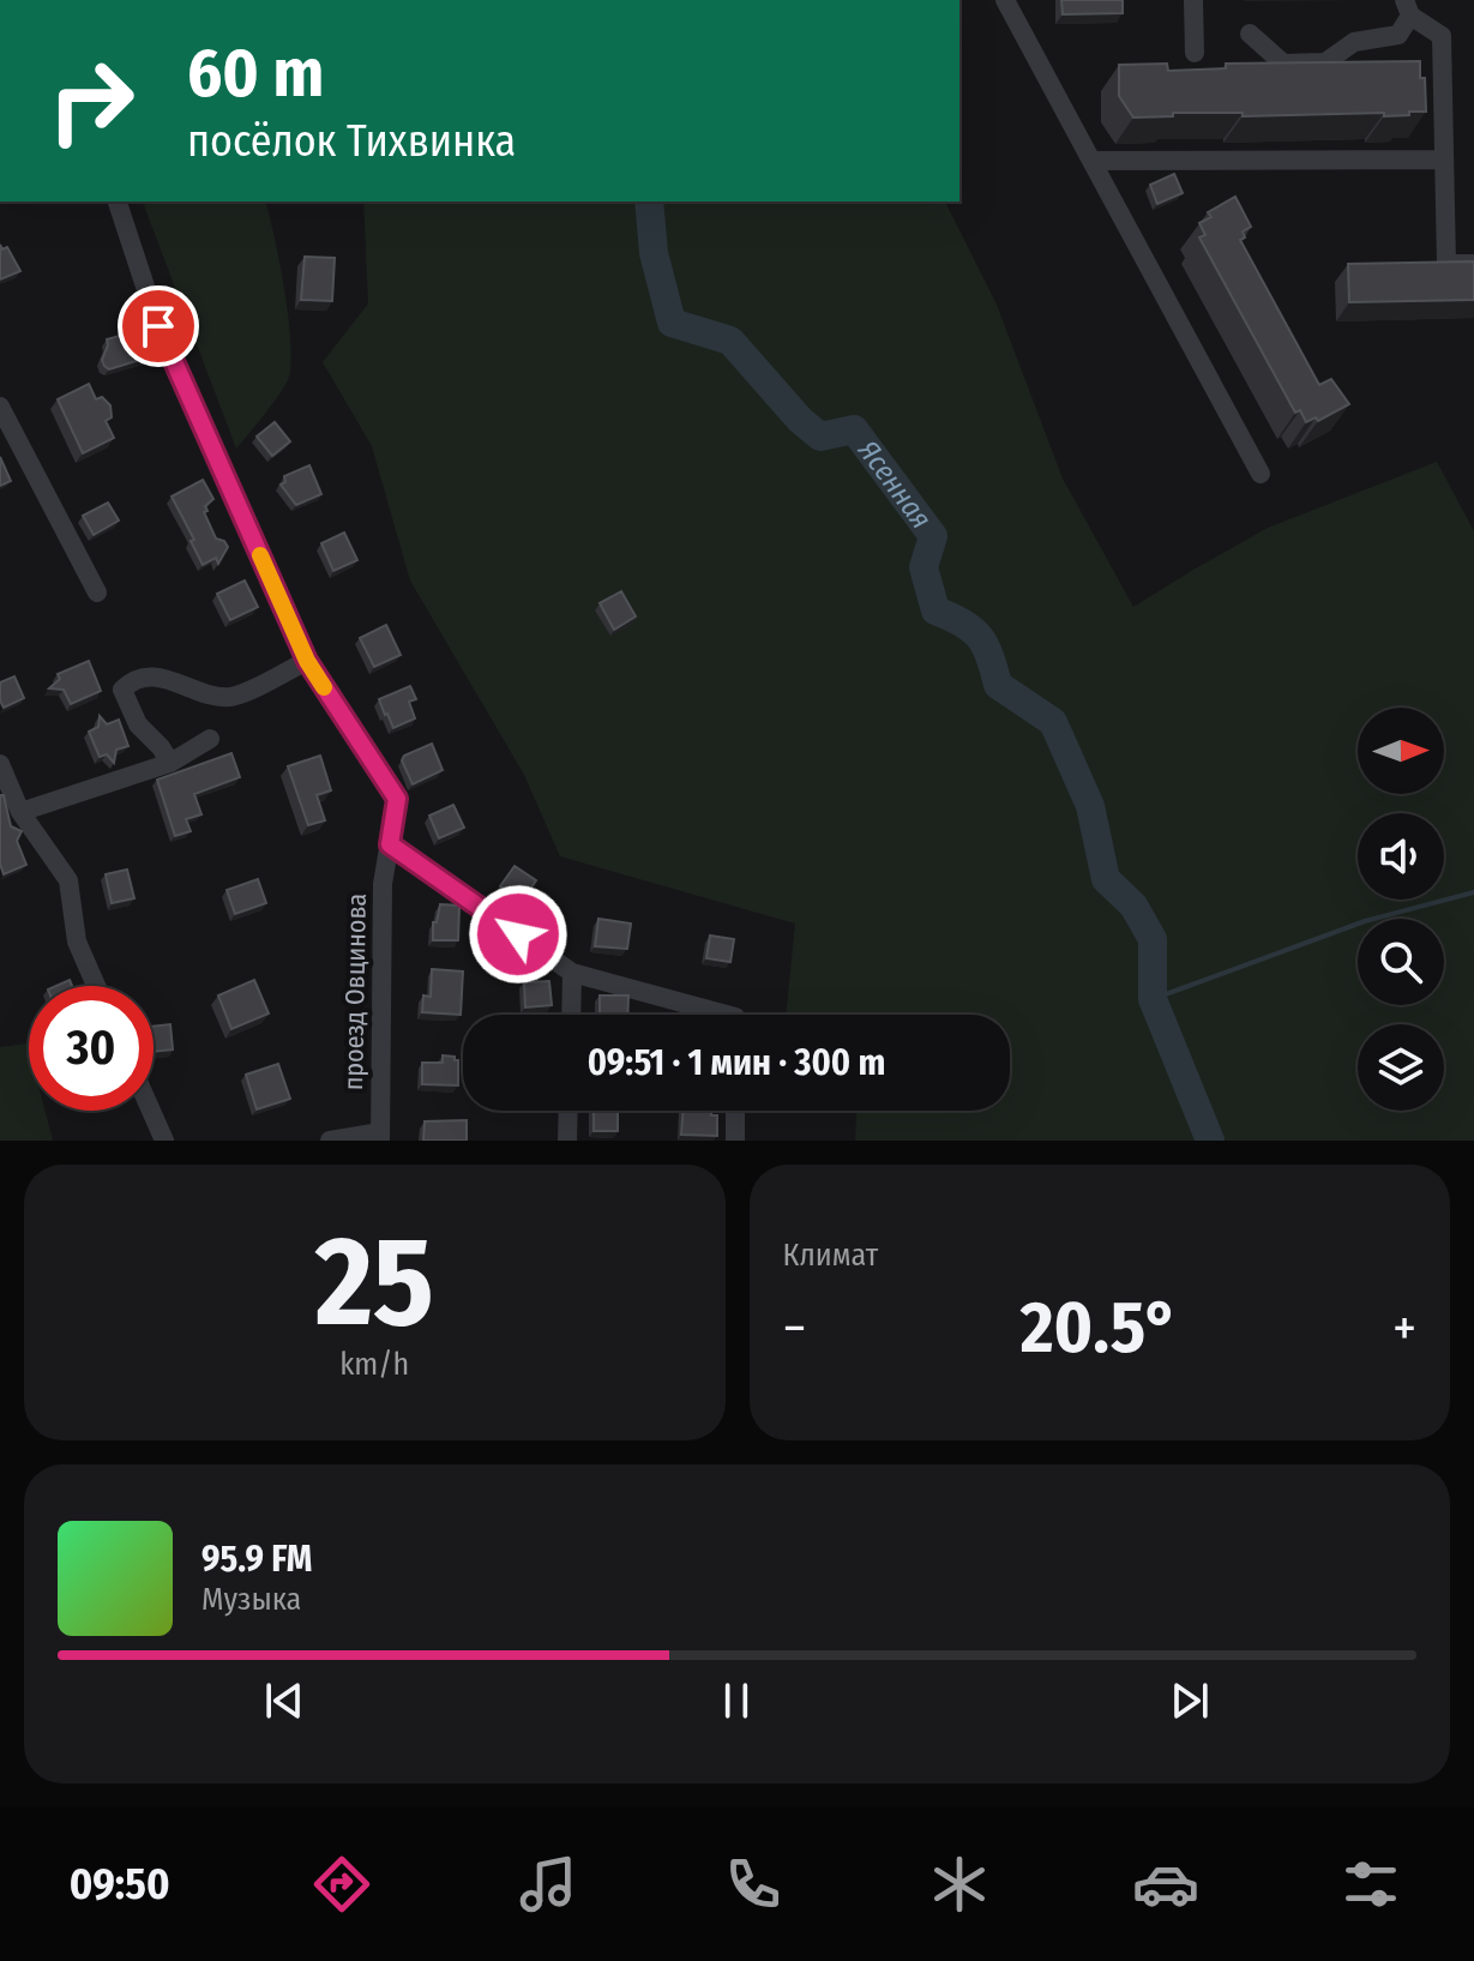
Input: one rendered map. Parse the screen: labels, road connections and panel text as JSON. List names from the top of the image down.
{
  "streets": {
    "street": ["проезд Овцинова"]
  },
  "water": ["Ясенная"],
  "north": "right",
  "page": {
    "turn": ["60 m", "посёлок Тихвинка"],
    "limit": "30",
    "trip": "09:51 · 1 мин · 300 m",
    "tile": [
      ["25", "km/h"],
      "Климат"
    ],
    "heat": ["−", "20.5°", "+"],
    "song": ["95.9 FM", "Музыка"],
    "tabs": "09:50"
  }
}
